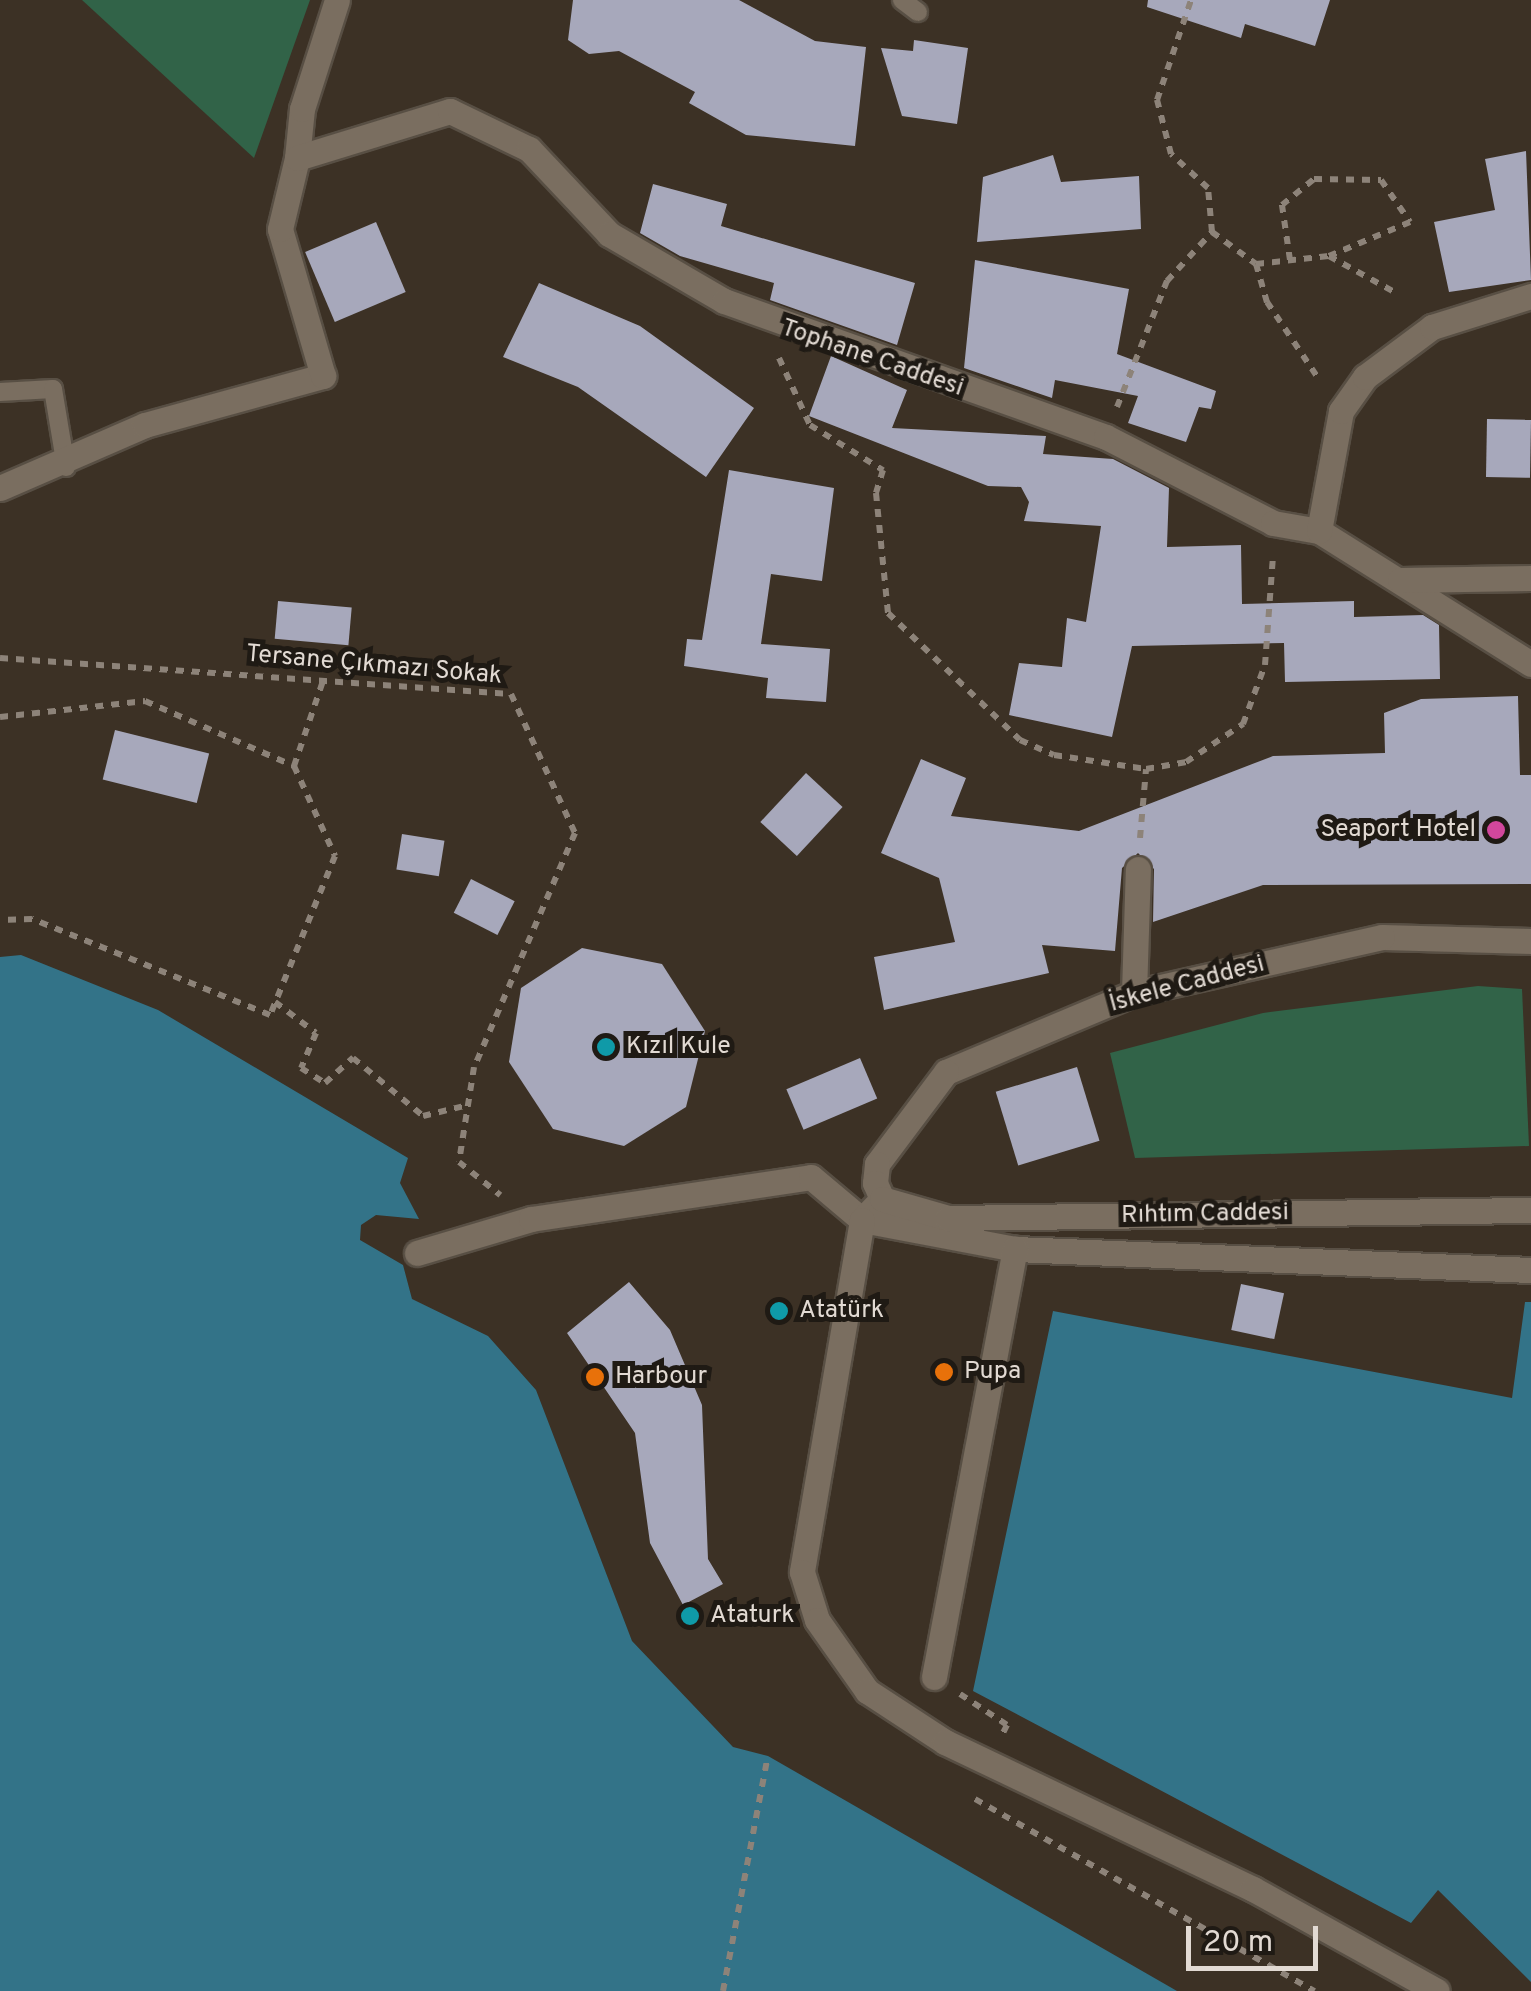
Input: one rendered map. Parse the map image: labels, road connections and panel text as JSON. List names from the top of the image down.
{
  "streets": {
    "street": ["Tophane Caddesi", "İskele Caddesi", "Rıhtım Caddesi"],
    "path": ["Tersane Çıkmazı Sokak"]
  },
  "crossings": [
    ["İskele Caddesi", "Rıhtım Caddesi"]
  ],
  "places": [
    "Seaport Hotel",
    "Kızıl Kule",
    "Atatürk",
    "Pupa",
    "Harbour",
    "Ataturk"
  ],
  "scale_bar": "20 m"
}
